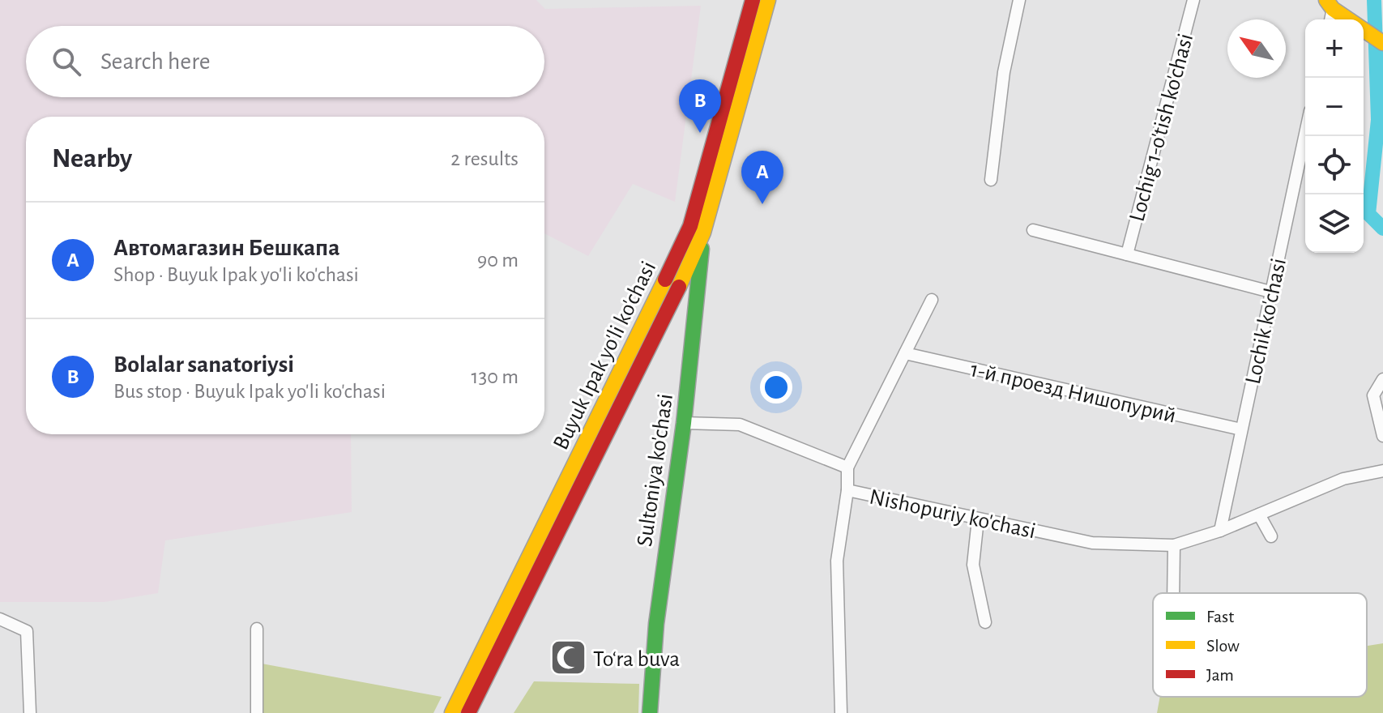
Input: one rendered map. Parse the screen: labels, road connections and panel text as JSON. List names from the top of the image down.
{
  "streets": {
    "main road": ["Buyuk Ipak yo'li ko'chasi", "Sultoniya ko'chasi"],
    "street": [
      "Lochig 1-o'tish ko'chasi",
      "Lochik ko'chasi",
      "1-й проезд Нишопурий",
      "Nishopuriy ko'chasi"
    ]
  },
  "crossings": [
    ["Lochik ko'chasi", "1-й проезд Нишопурий"],
    ["Lochik ko'chasi", "Nishopuriy ko'chasi"],
    ["Buyuk Ipak yo'li ko'chasi", "Sultoniya ko'chasi"],
    ["Sultoniya ko'chasi", "Nishopuriy ko'chasi"]
  ],
  "places": {
    "mosque": ["To‘ra buva"]
  },
  "legend": ["Fast", "Slow", "Jam"],
  "north": "top left",
  "page": {
    "map_buttons": ["+", "−"],
    "search": "Search here",
    "pins": ["B", "A"],
    "heading": ["Nearby", "2 results"],
    "list": [
      {
        "mark": "A",
        "name": "Автомагазин Бешкапа",
        "note": "Shop · Buyuk Ipak yo'li ko'chasi",
        "value": "90 m"
      },
      {
        "mark": "B",
        "name": "Bolalar sanatoriysi",
        "note": "Bus stop · Buyuk Ipak yo'li ko'chasi",
        "value": "130 m"
      }
    ]
  }
}
